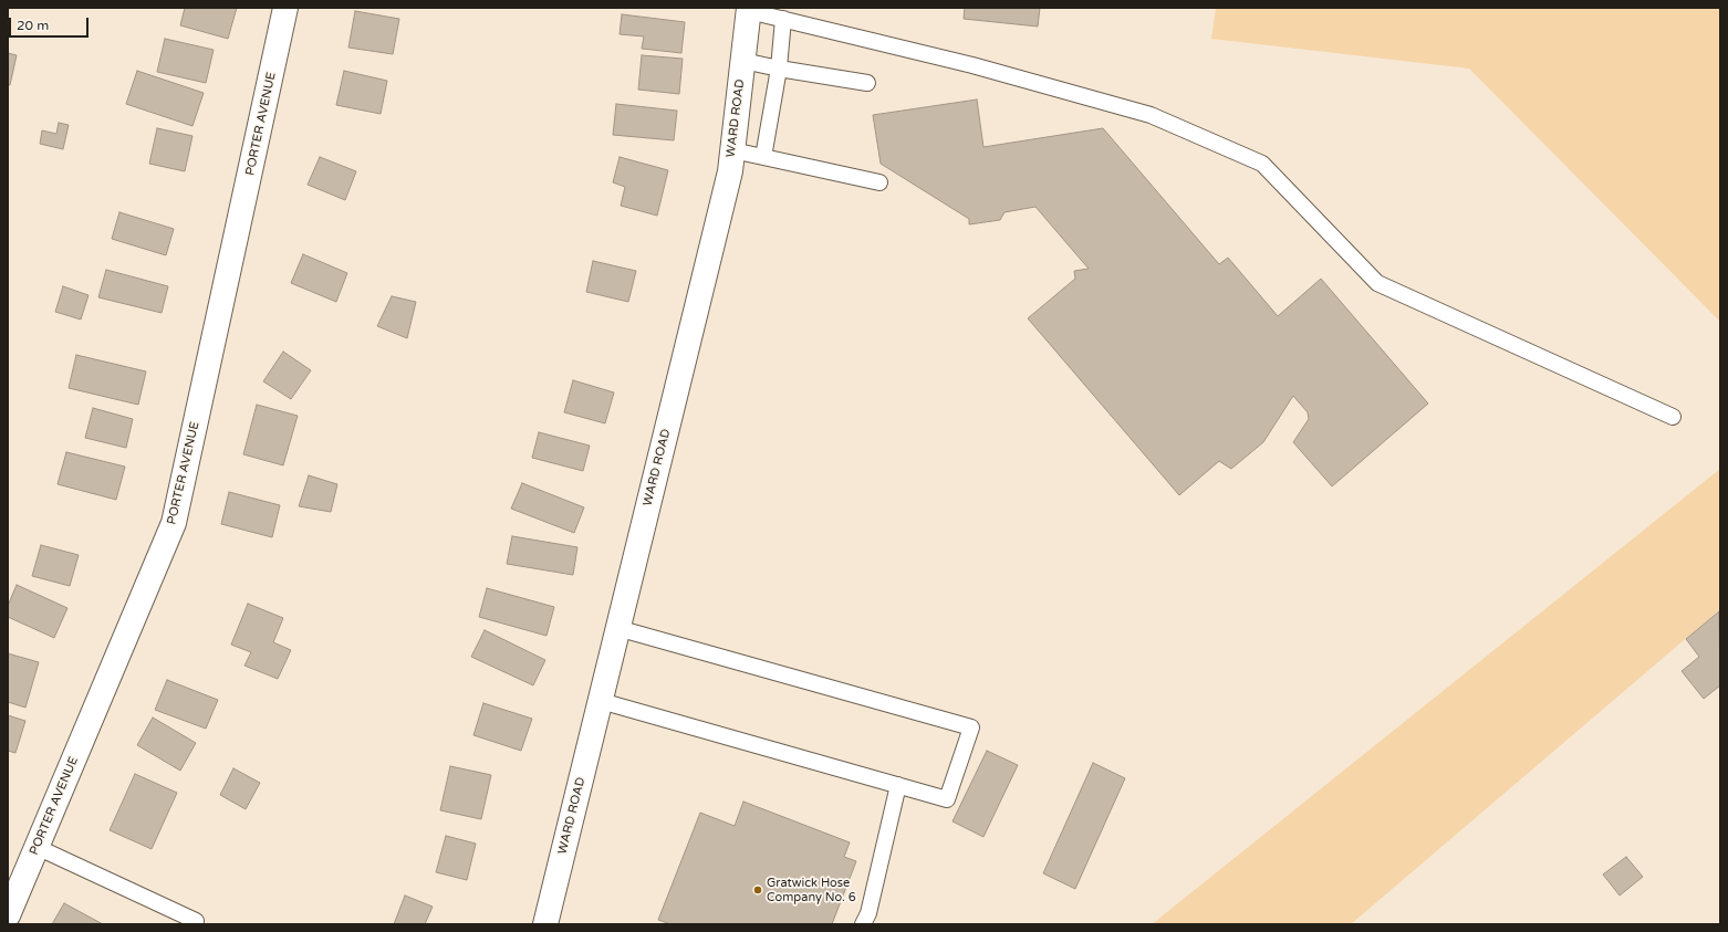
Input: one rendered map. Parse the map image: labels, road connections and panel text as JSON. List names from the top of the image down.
{
  "streets": {
    "street": ["WARD ROAD", "PORTER AVENUE"]
  },
  "places": ["Gratwick Hose Company No. 6"],
  "scale_bar": "20 m"
}
